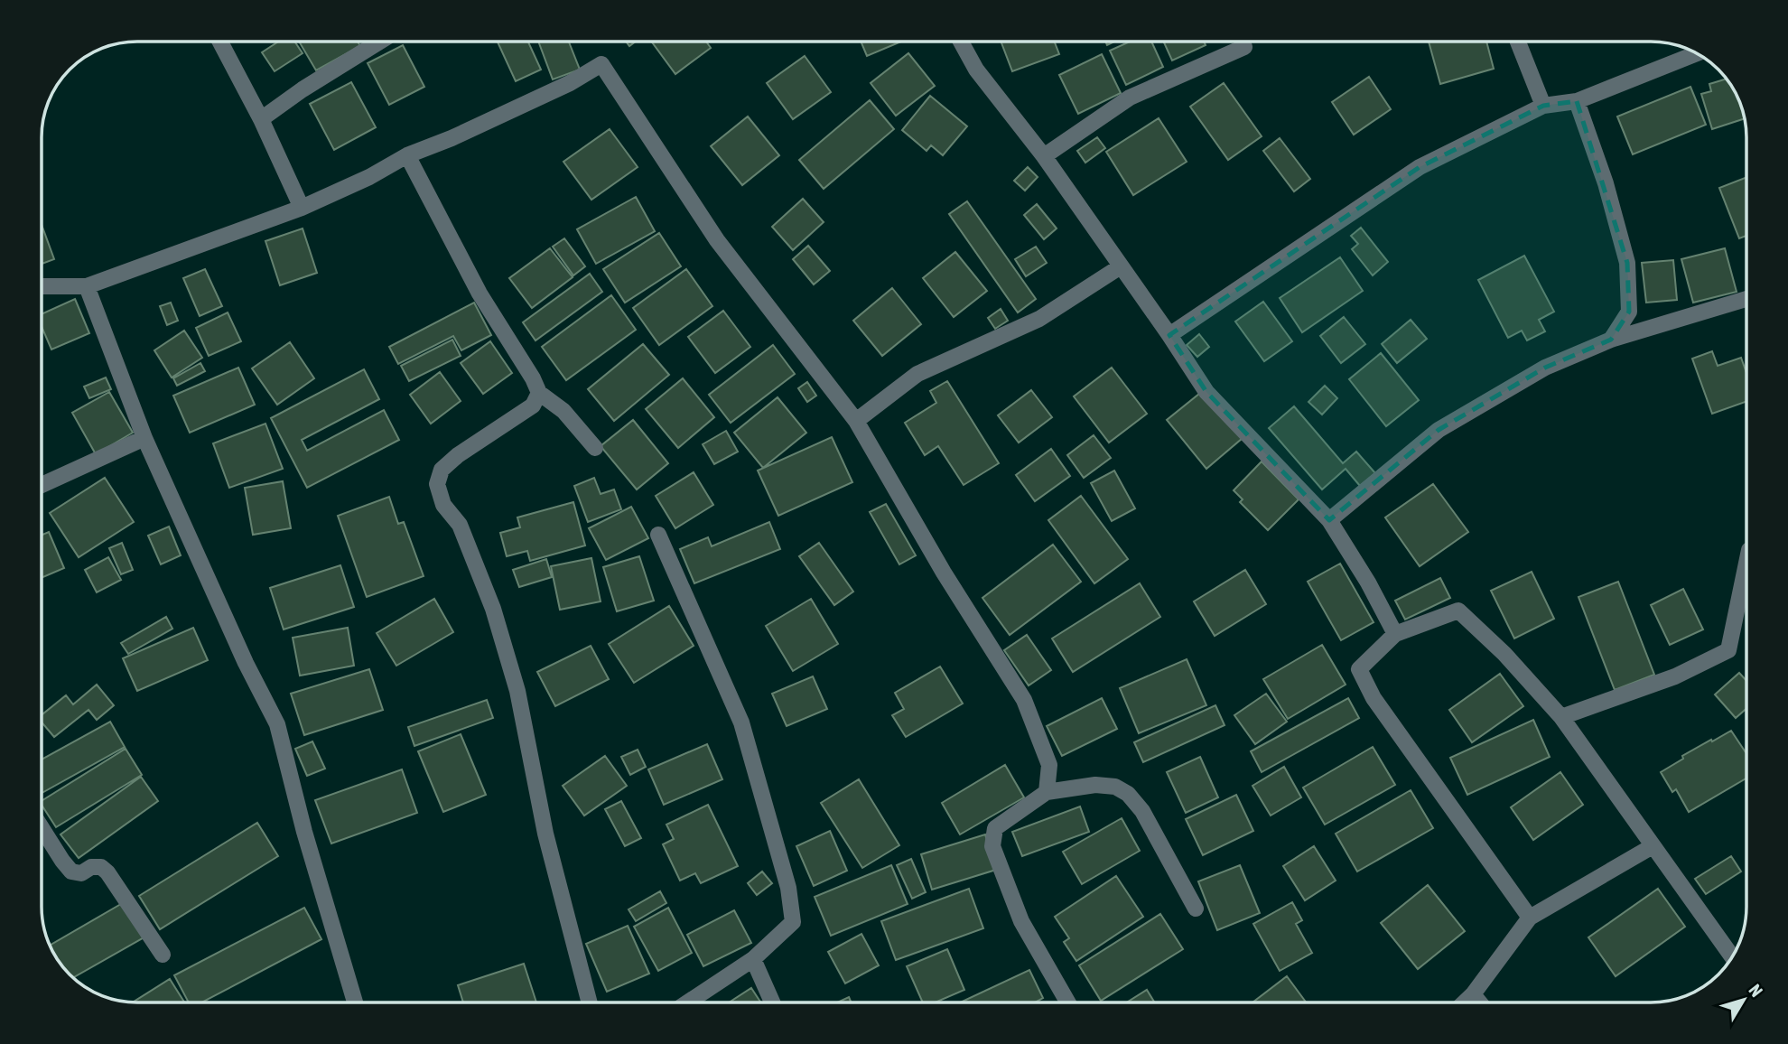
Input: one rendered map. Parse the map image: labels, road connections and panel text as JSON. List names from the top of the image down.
{
  "north": "top right"
}
